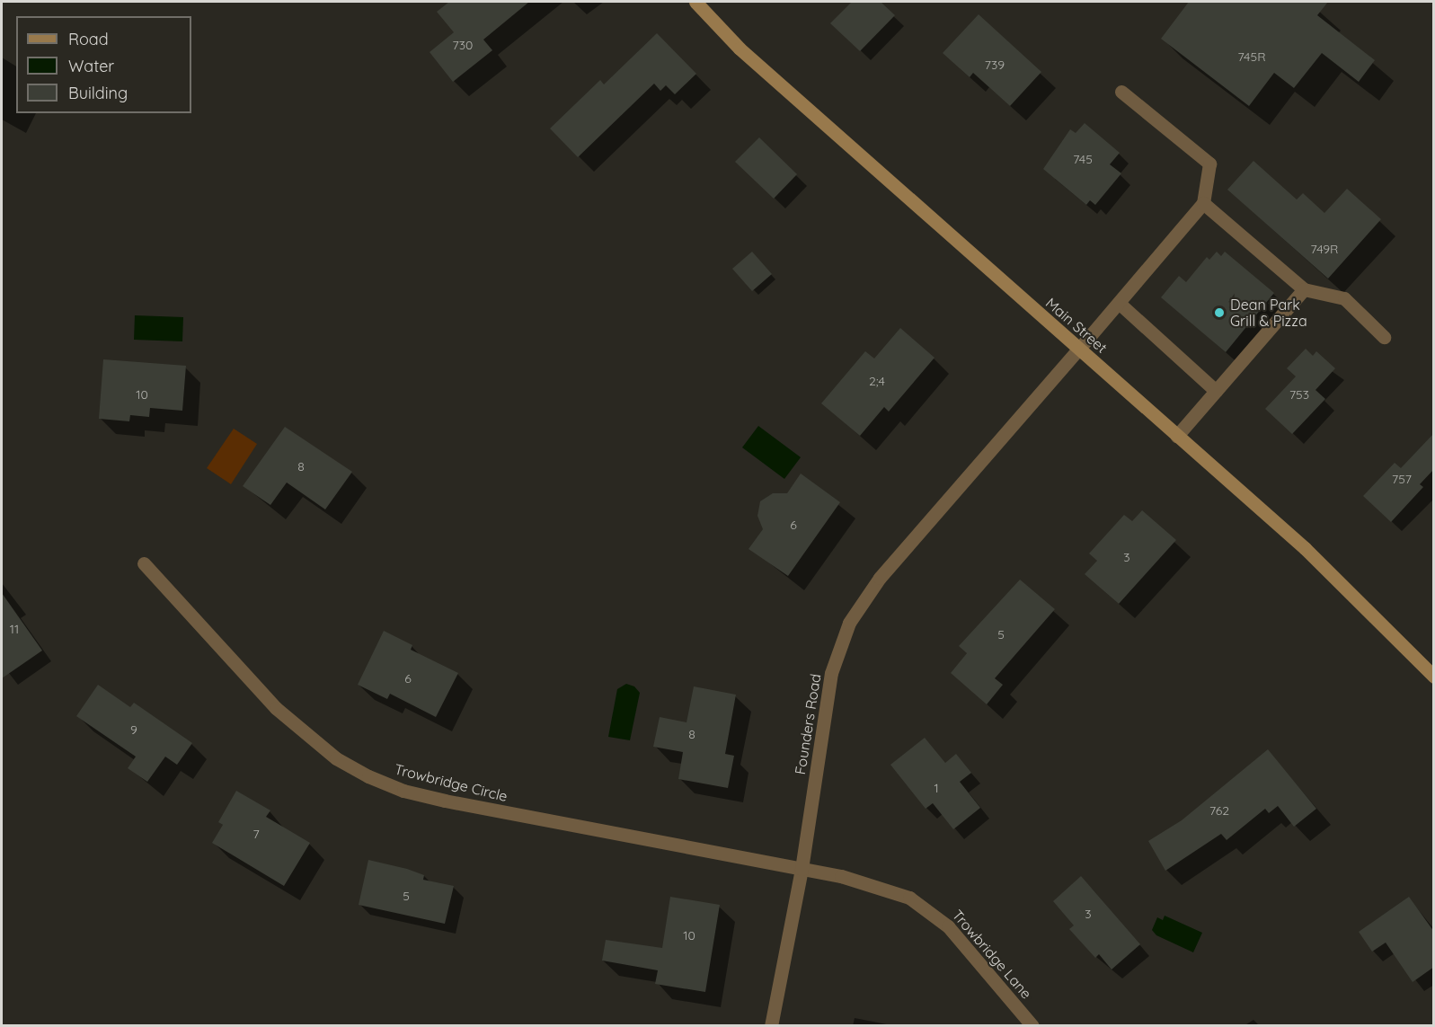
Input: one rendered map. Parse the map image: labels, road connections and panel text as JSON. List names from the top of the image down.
{
  "streets": {
    "main road": ["Main Street"],
    "street": ["Founders Road", "Trowbridge Circle", "Trowbridge Lane"]
  },
  "crossings": [
    ["Main Street", "Founders Road"],
    ["Founders Road", "Trowbridge Circle"],
    ["Founders Road", "Trowbridge Lane"],
    ["Trowbridge Circle", "Trowbridge Lane"]
  ],
  "places": ["Dean Park Grill & Pizza"],
  "house_numbers": [
    "730",
    "745R",
    "739",
    "745",
    "749R",
    "2;4",
    "10",
    "753",
    "8",
    "757",
    "6",
    "3",
    "11",
    "5",
    "6",
    "9",
    "8",
    "1",
    "762",
    "7",
    "5",
    "3",
    "10"
  ],
  "legend": ["Road", "Water", "Building"]
}
